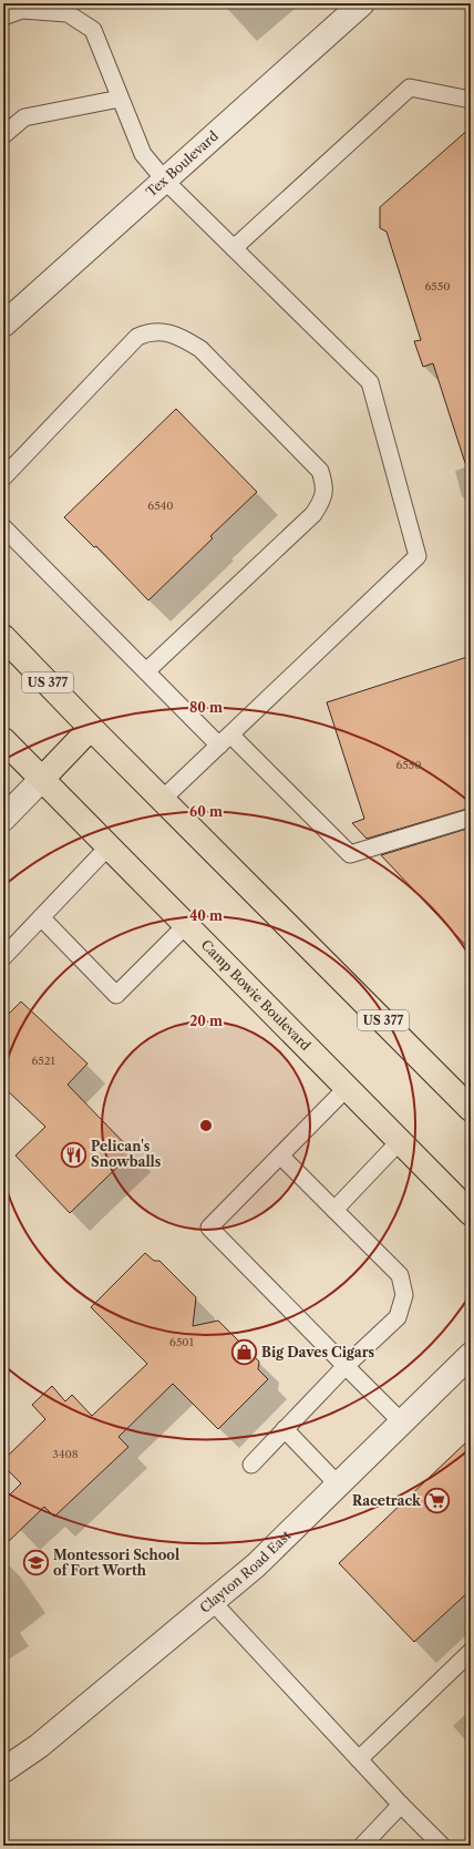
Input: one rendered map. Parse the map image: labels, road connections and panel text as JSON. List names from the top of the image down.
{
  "streets": {
    "main road": ["US 377", "Camp Bowie Boulevard"],
    "street": ["Tex Boulevard", "Clayton Road East"]
  },
  "places": {
    "restaurant": ["Pelican's Snowballs"],
    "shop": ["Big Daves Cigars"],
    "supermarket": ["Racetrack"],
    "school or university": ["Montessori School of Fort Worth"]
  },
  "house_numbers": [
    "6550",
    "6540",
    "6550",
    "6521",
    "6501",
    "3408"
  ],
  "rings": [
    "80 m",
    "60 m",
    "40 m",
    "20 m"
  ]
}
